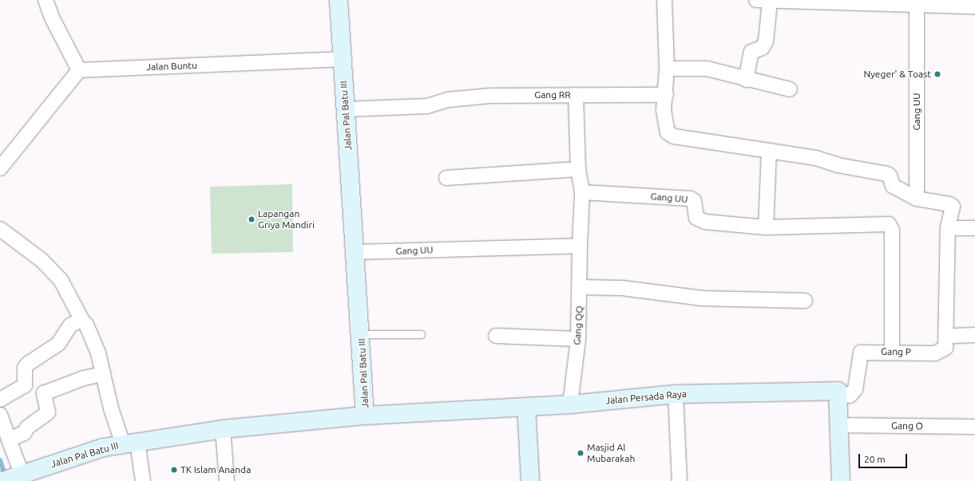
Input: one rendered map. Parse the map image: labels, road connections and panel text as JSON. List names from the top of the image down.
{
  "streets": {
    "street": [
      "Jalan Buntu",
      "Gang RR",
      "Gang UU",
      "Jalan Pal Batu III",
      "Gang QQ",
      "Gang P",
      "Jalan Persada Raya",
      "Gang O"
    ]
  },
  "crossings": [
    ["Jalan Buntu", "Jalan Pal Batu III"],
    ["Gang RR", "Jalan Pal Batu III"],
    ["Gang UU", "Jalan Pal Batu III"],
    ["Gang UU", "Gang QQ"],
    ["Gang UU", "Gang P"],
    ["Jalan Pal Batu III", "Jalan Persada Raya"],
    ["Gang QQ", "Jalan Persada Raya"],
    ["Gang P", "Jalan Persada Raya"]
  ],
  "places": [
    "Nyeger' & Toast",
    "Lapangan Griya Mandiri",
    "Masjid Al Mubarakah",
    "TK Islam Ananda"
  ],
  "scale_bar": "20 m"
}
